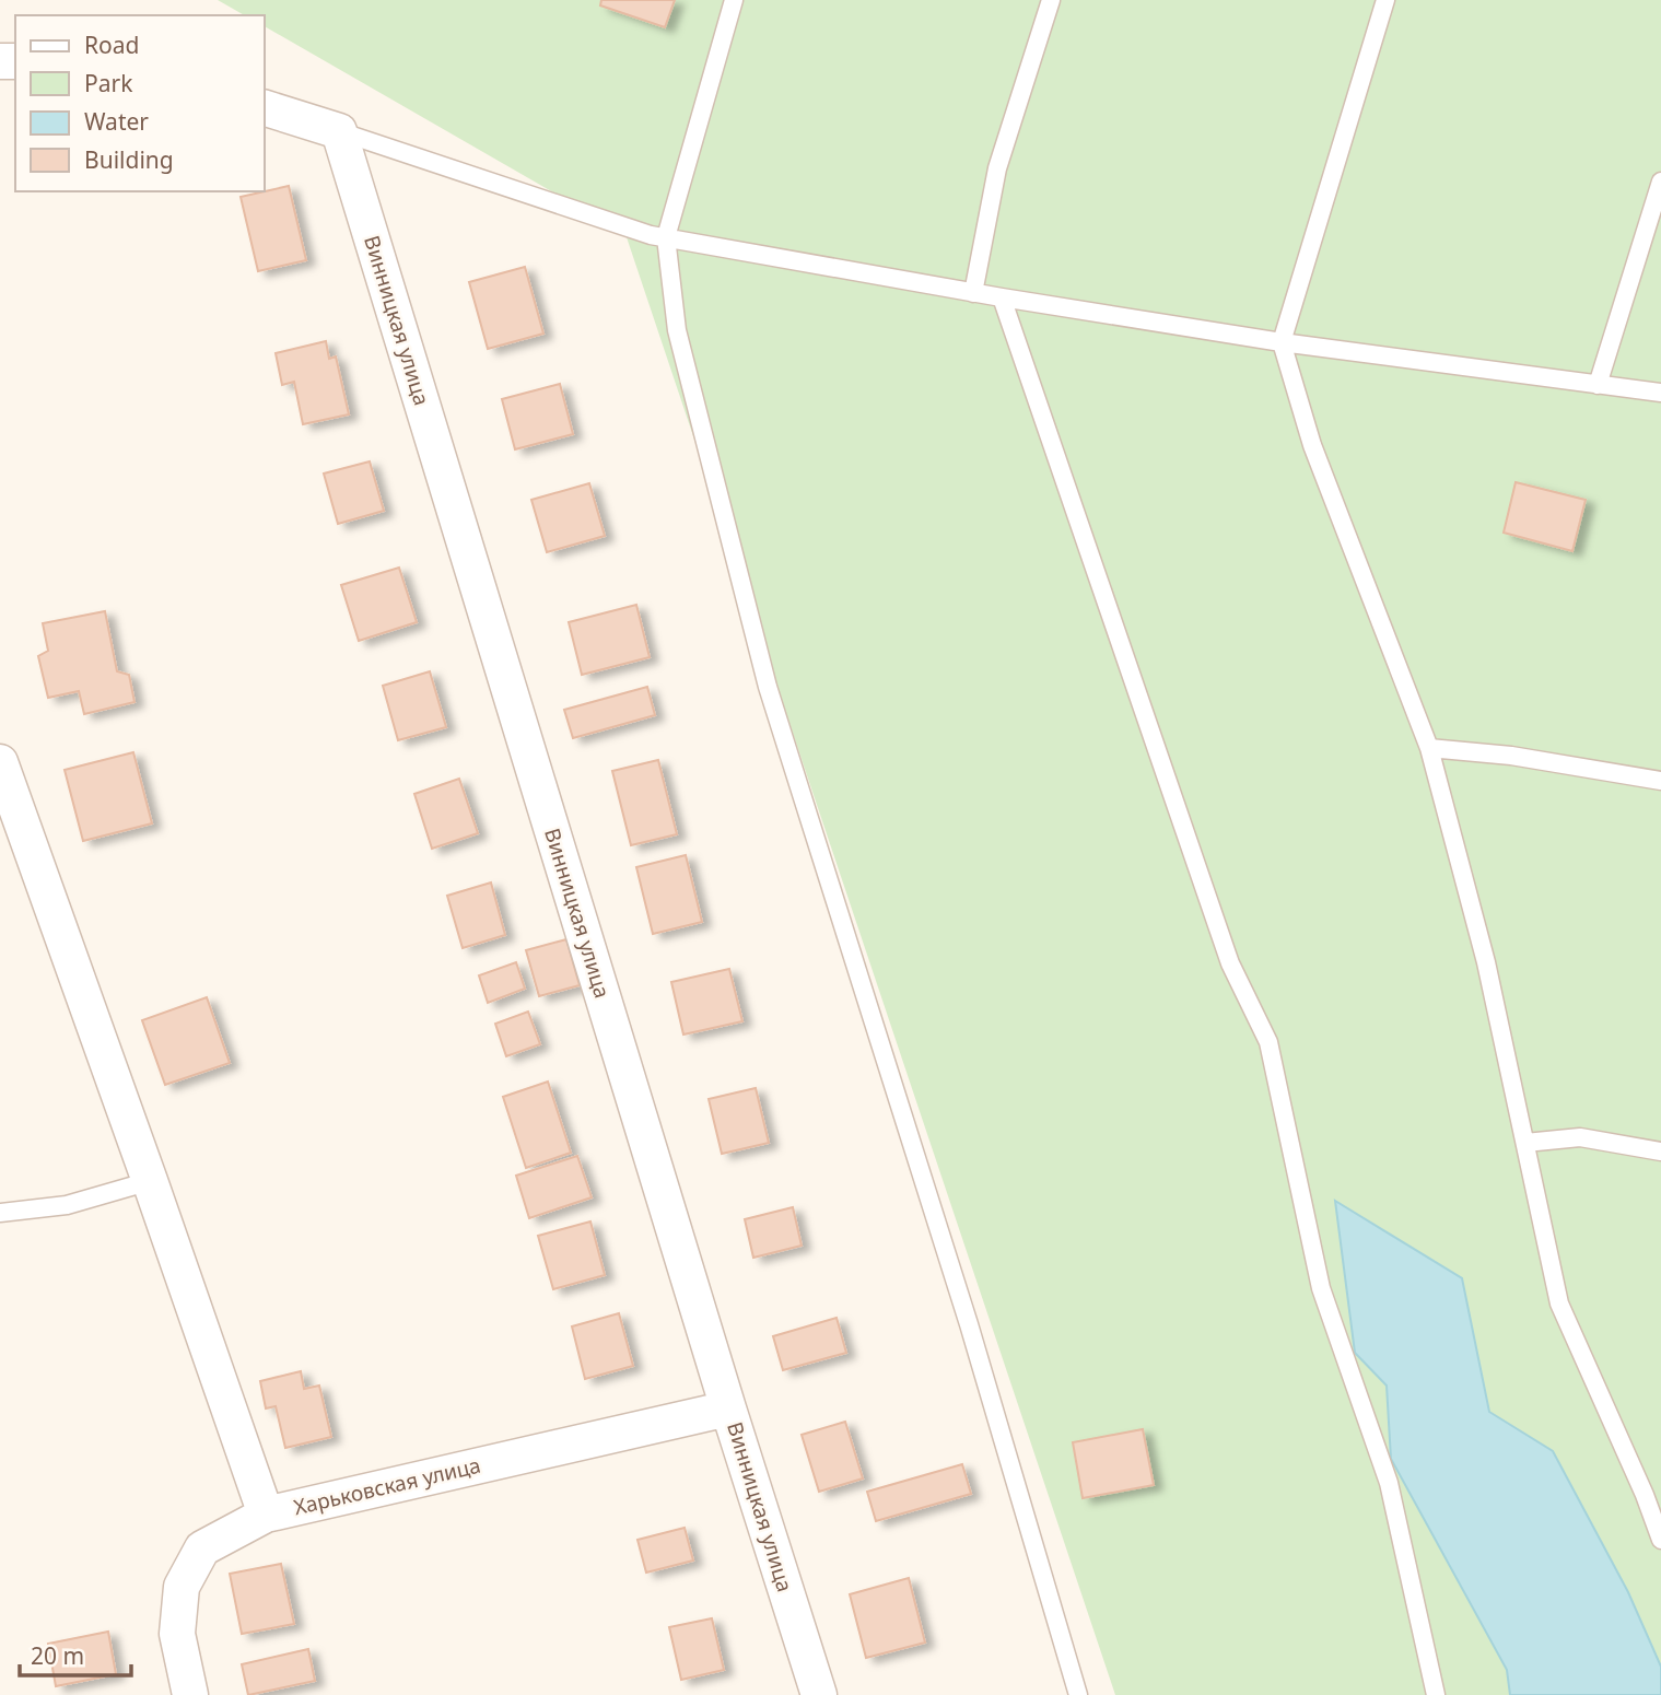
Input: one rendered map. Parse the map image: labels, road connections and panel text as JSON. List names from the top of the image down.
{
  "streets": {
    "street": ["Винницкая улица", "Харьковская улица"]
  },
  "crossings": [
    ["Винницкая улица", "Харьковская улица"]
  ],
  "legend": [
    "Road",
    "Park",
    "Water",
    "Building"
  ],
  "scale_bar": "20 m"
}
